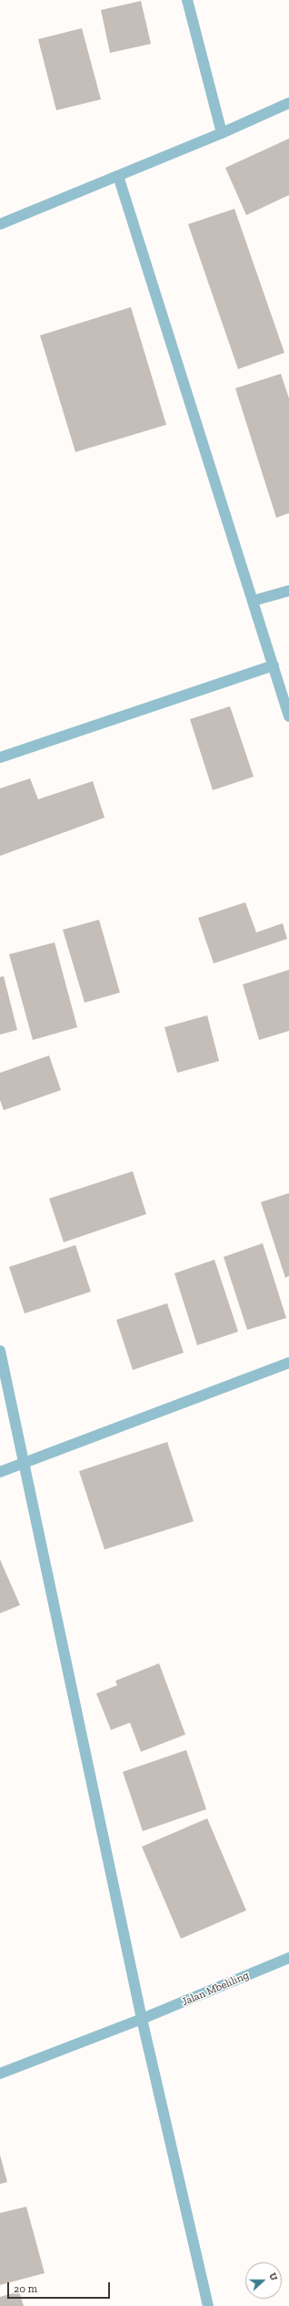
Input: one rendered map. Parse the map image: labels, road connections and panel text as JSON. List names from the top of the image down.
{
  "streets": {
    "street": ["Jalan Mbeliling"]
  },
  "scale_bar": "20 m",
  "north": "right"
}
